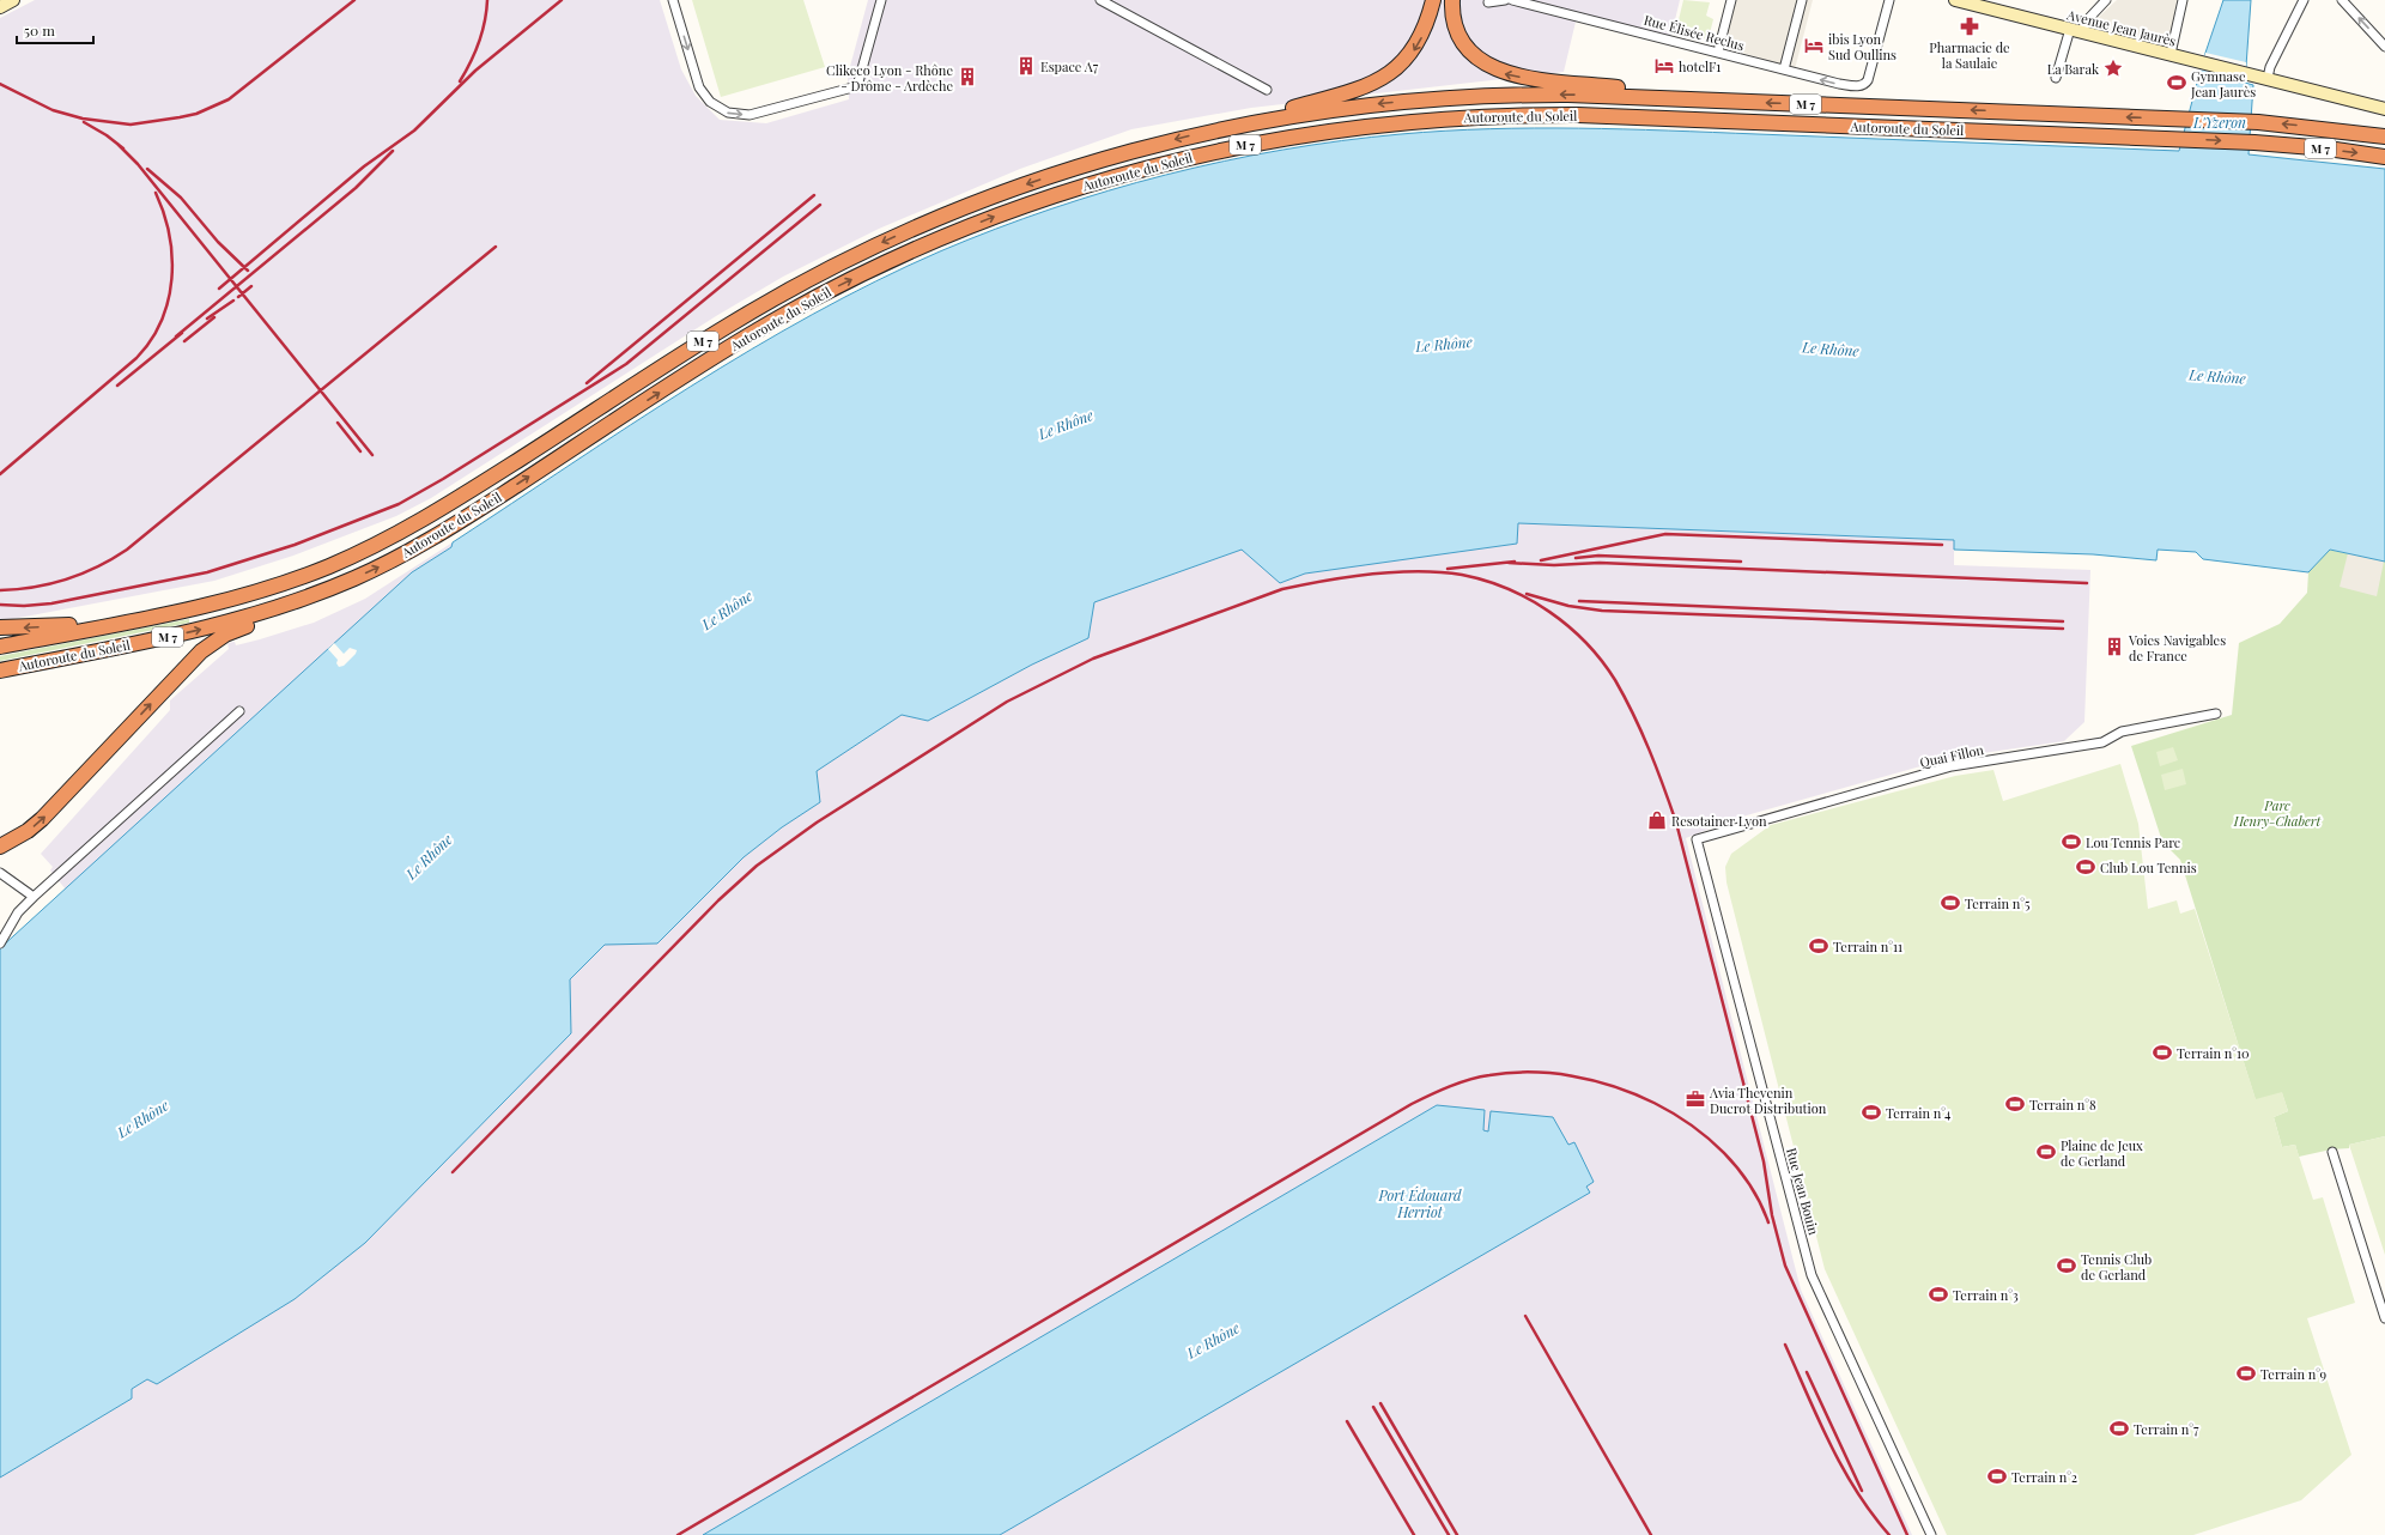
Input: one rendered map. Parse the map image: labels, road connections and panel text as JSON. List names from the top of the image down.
{
  "streets": {
    "highway": ["M 7", "Autoroute du Soleil"],
    "main road": ["Avenue Jean Jaurès"],
    "street": ["Rue Élisée Reclus", "Quai Fillon", "Rue Jean Bouin"]
  },
  "crossings": [
    ["Quai Fillon", "Rue Jean Bouin"]
  ],
  "water": ["L'Yzeron", "Le Rhône", "Port Édouard Herriot"],
  "parks": ["Parc Henry-Chabert"],
  "places": {
    "pharmacy": ["Pharmacie de la Saulaie"],
    "hotel": ["ibis Lyon Sud Oullins", "hotelF1"],
    "building": ["Espace A7", "Clikeco Lyon - Rhône - Drôme - Ardèche", "Voies Navigables de France"],
    "place": ["La Barak"],
    "sports": [
      "Gymnase Jean Jaurès",
      "Lou Tennis Parc",
      "Club Lou Tennis",
      "Terrain n°5",
      "Terrain n°11",
      "Terrain n°10",
      "Terrain n°8",
      "Terrain n°4",
      "Plaine de Jeux de Gerland",
      "Tennis Club de Gerland",
      "Terrain n°3",
      "Terrain n°9",
      "Terrain n°7",
      "Terrain n°2"
    ],
    "shop": ["Resotainer Lyon"],
    "office": ["Avia Thevenin Ducrot Distribution"]
  },
  "scale_bar": "50 m"
}
